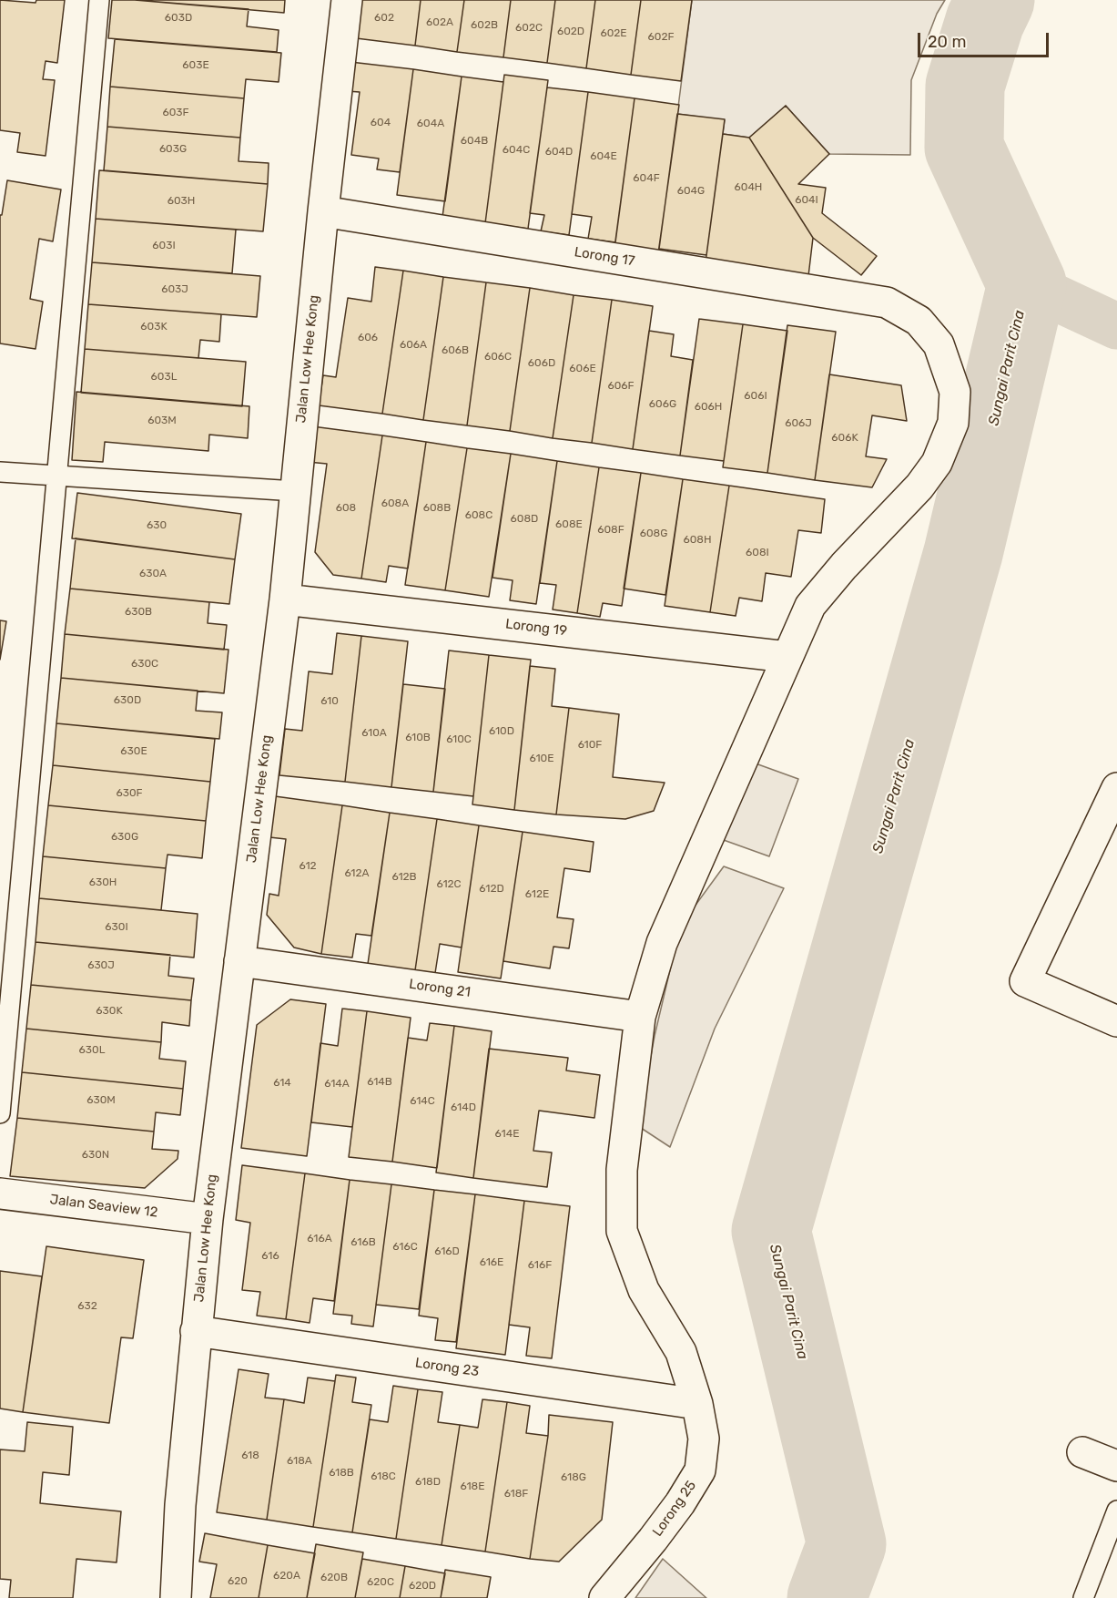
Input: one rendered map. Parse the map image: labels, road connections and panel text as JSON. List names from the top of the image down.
{
  "streets": {
    "street": [
      "Lorong 17",
      "Jalan Low Hee Kong",
      "Lorong 19",
      "Lorong 21",
      "Jalan Seaview 12",
      "Lorong 23",
      "Lorong 25"
    ]
  },
  "crossings": [
    ["Lorong 17", "Jalan Low Hee Kong"],
    ["Lorong 17", "Lorong 19"],
    ["Lorong 17", "Lorong 25"],
    ["Jalan Low Hee Kong", "Lorong 19"],
    ["Jalan Low Hee Kong", "Lorong 21"],
    ["Jalan Low Hee Kong", "Jalan Seaview 12"],
    ["Jalan Low Hee Kong", "Lorong 23"],
    ["Lorong 19", "Lorong 25"],
    ["Lorong 21", "Lorong 25"],
    ["Lorong 23", "Lorong 25"]
  ],
  "water": ["Sungai Parit Cina"],
  "house_numbers": [
    "603D",
    "602",
    "602A",
    "602B",
    "602C",
    "602D",
    "602E",
    "602F",
    "603E",
    "603F",
    "604",
    "604A",
    "604B",
    "603G",
    "604C",
    "604D",
    "604E",
    "604F",
    "604H",
    "604G",
    "604I",
    "603H",
    "603I",
    "603J",
    "603K",
    "606",
    "606A",
    "606B",
    "606C",
    "606D",
    "606E",
    "603L",
    "606F",
    "606I",
    "606G",
    "606H",
    "603M",
    "606J",
    "606K",
    "608A",
    "608",
    "608B",
    "608C",
    "608D",
    "608E",
    "630",
    "608F",
    "608G",
    "608H",
    "608I",
    "630A",
    "630B",
    "630C",
    "630D",
    "610",
    "610D",
    "610A",
    "610B",
    "610C",
    "610F",
    "630E",
    "610E",
    "630F",
    "630G",
    "612",
    "612A",
    "612B",
    "630H",
    "612C",
    "612D",
    "612E",
    "630I",
    "630J",
    "630K",
    "630L",
    "614B",
    "614",
    "614A",
    "630M",
    "614C",
    "614D",
    "614E",
    "630N",
    "616A",
    "616B",
    "616C",
    "616D",
    "616",
    "616E",
    "616F",
    "632",
    "618",
    "618A",
    "618B",
    "618C",
    "618G",
    "618D",
    "618E",
    "618F",
    "620A",
    "620B",
    "620",
    "620C",
    "620D"
  ],
  "scale_bar": "20 m"
}
